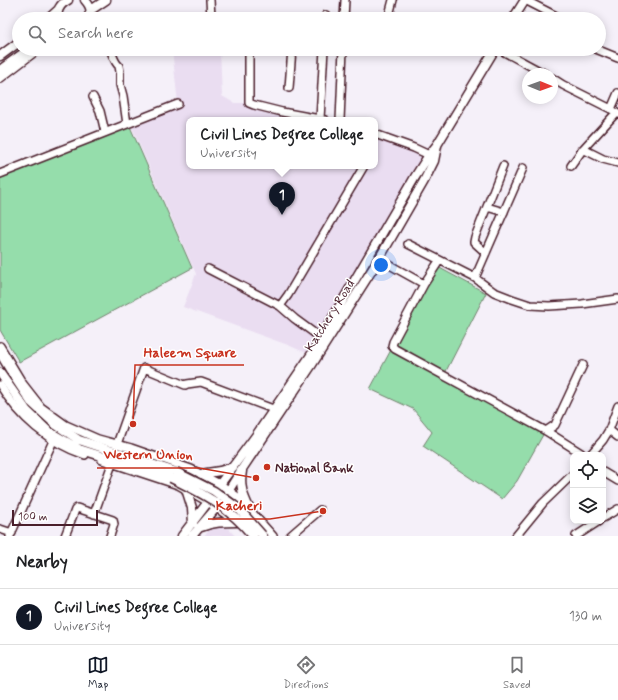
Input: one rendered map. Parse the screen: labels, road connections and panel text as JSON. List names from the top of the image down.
{
  "streets": {
    "main road": ["Katchery Road"]
  },
  "places": [
    "Haleem Square",
    "National Bank",
    "Western Union",
    "Kacheri"
  ],
  "scale_bar": "100 m",
  "north": "right",
  "page": {
    "search": "Search here",
    "popup": ["Civil Lines Degree College", "University"],
    "pins": "1",
    "scale": "100 m",
    "heading": "Nearby",
    "list": [
      {
        "mark": "1",
        "name": "Civil Lines Degree College",
        "note": "University",
        "value": "130 m"
      }
    ],
    "nav": ["Map", "Directions", "Saved"]
  }
}
